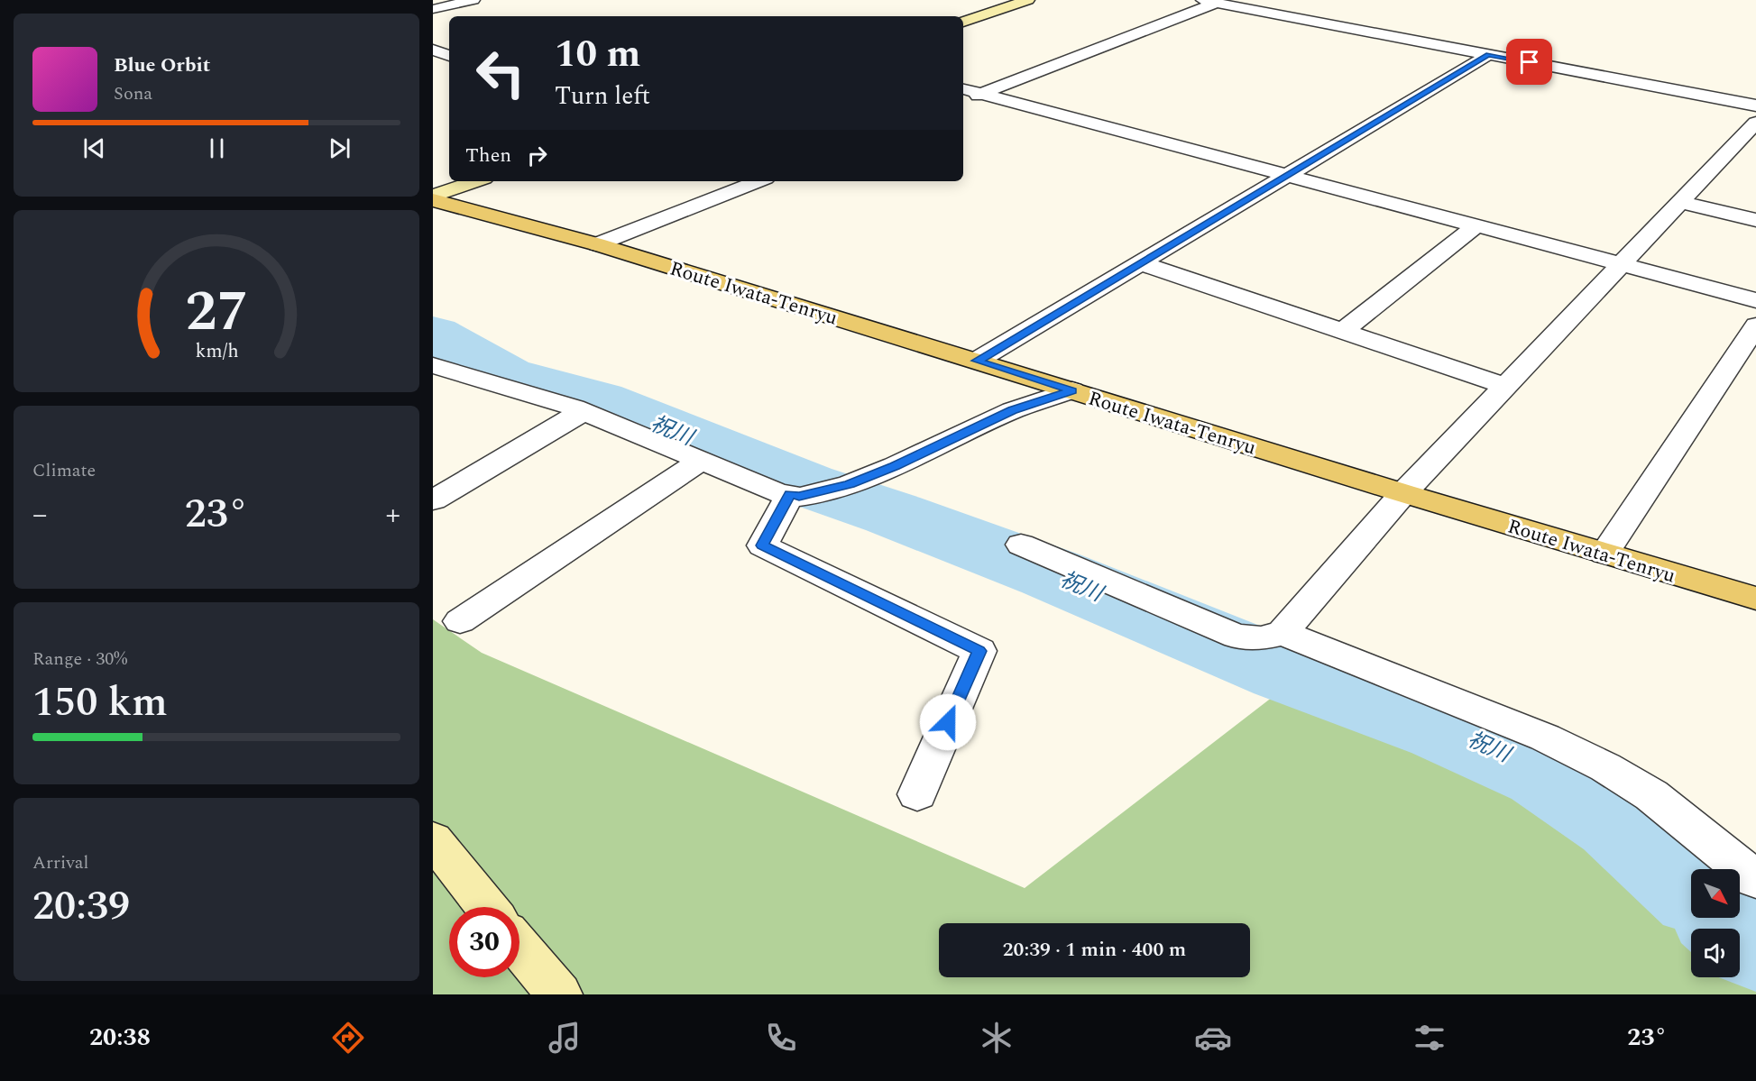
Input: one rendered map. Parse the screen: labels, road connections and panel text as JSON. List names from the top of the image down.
{
  "streets": {
    "main road": ["Route Iwata-Tenryu"]
  },
  "water": ["祝川"],
  "north": "bottom right",
  "page": {
    "turn": ["10 m", "Turn left"],
    "song": ["Blue Orbit", "Sona"],
    "then": "Then",
    "tile": [
      "Climate",
      ["Range · 30%", "150 km"],
      ["Arrival", "20:39"]
    ],
    "heat": ["−", "23°", "+"],
    "limit": "30",
    "trip": "20:39 · 1 min · 400 m",
    "tabs": ["20:38", "23°"],
    "gauge": ["27", "km/h"]
  }
}
